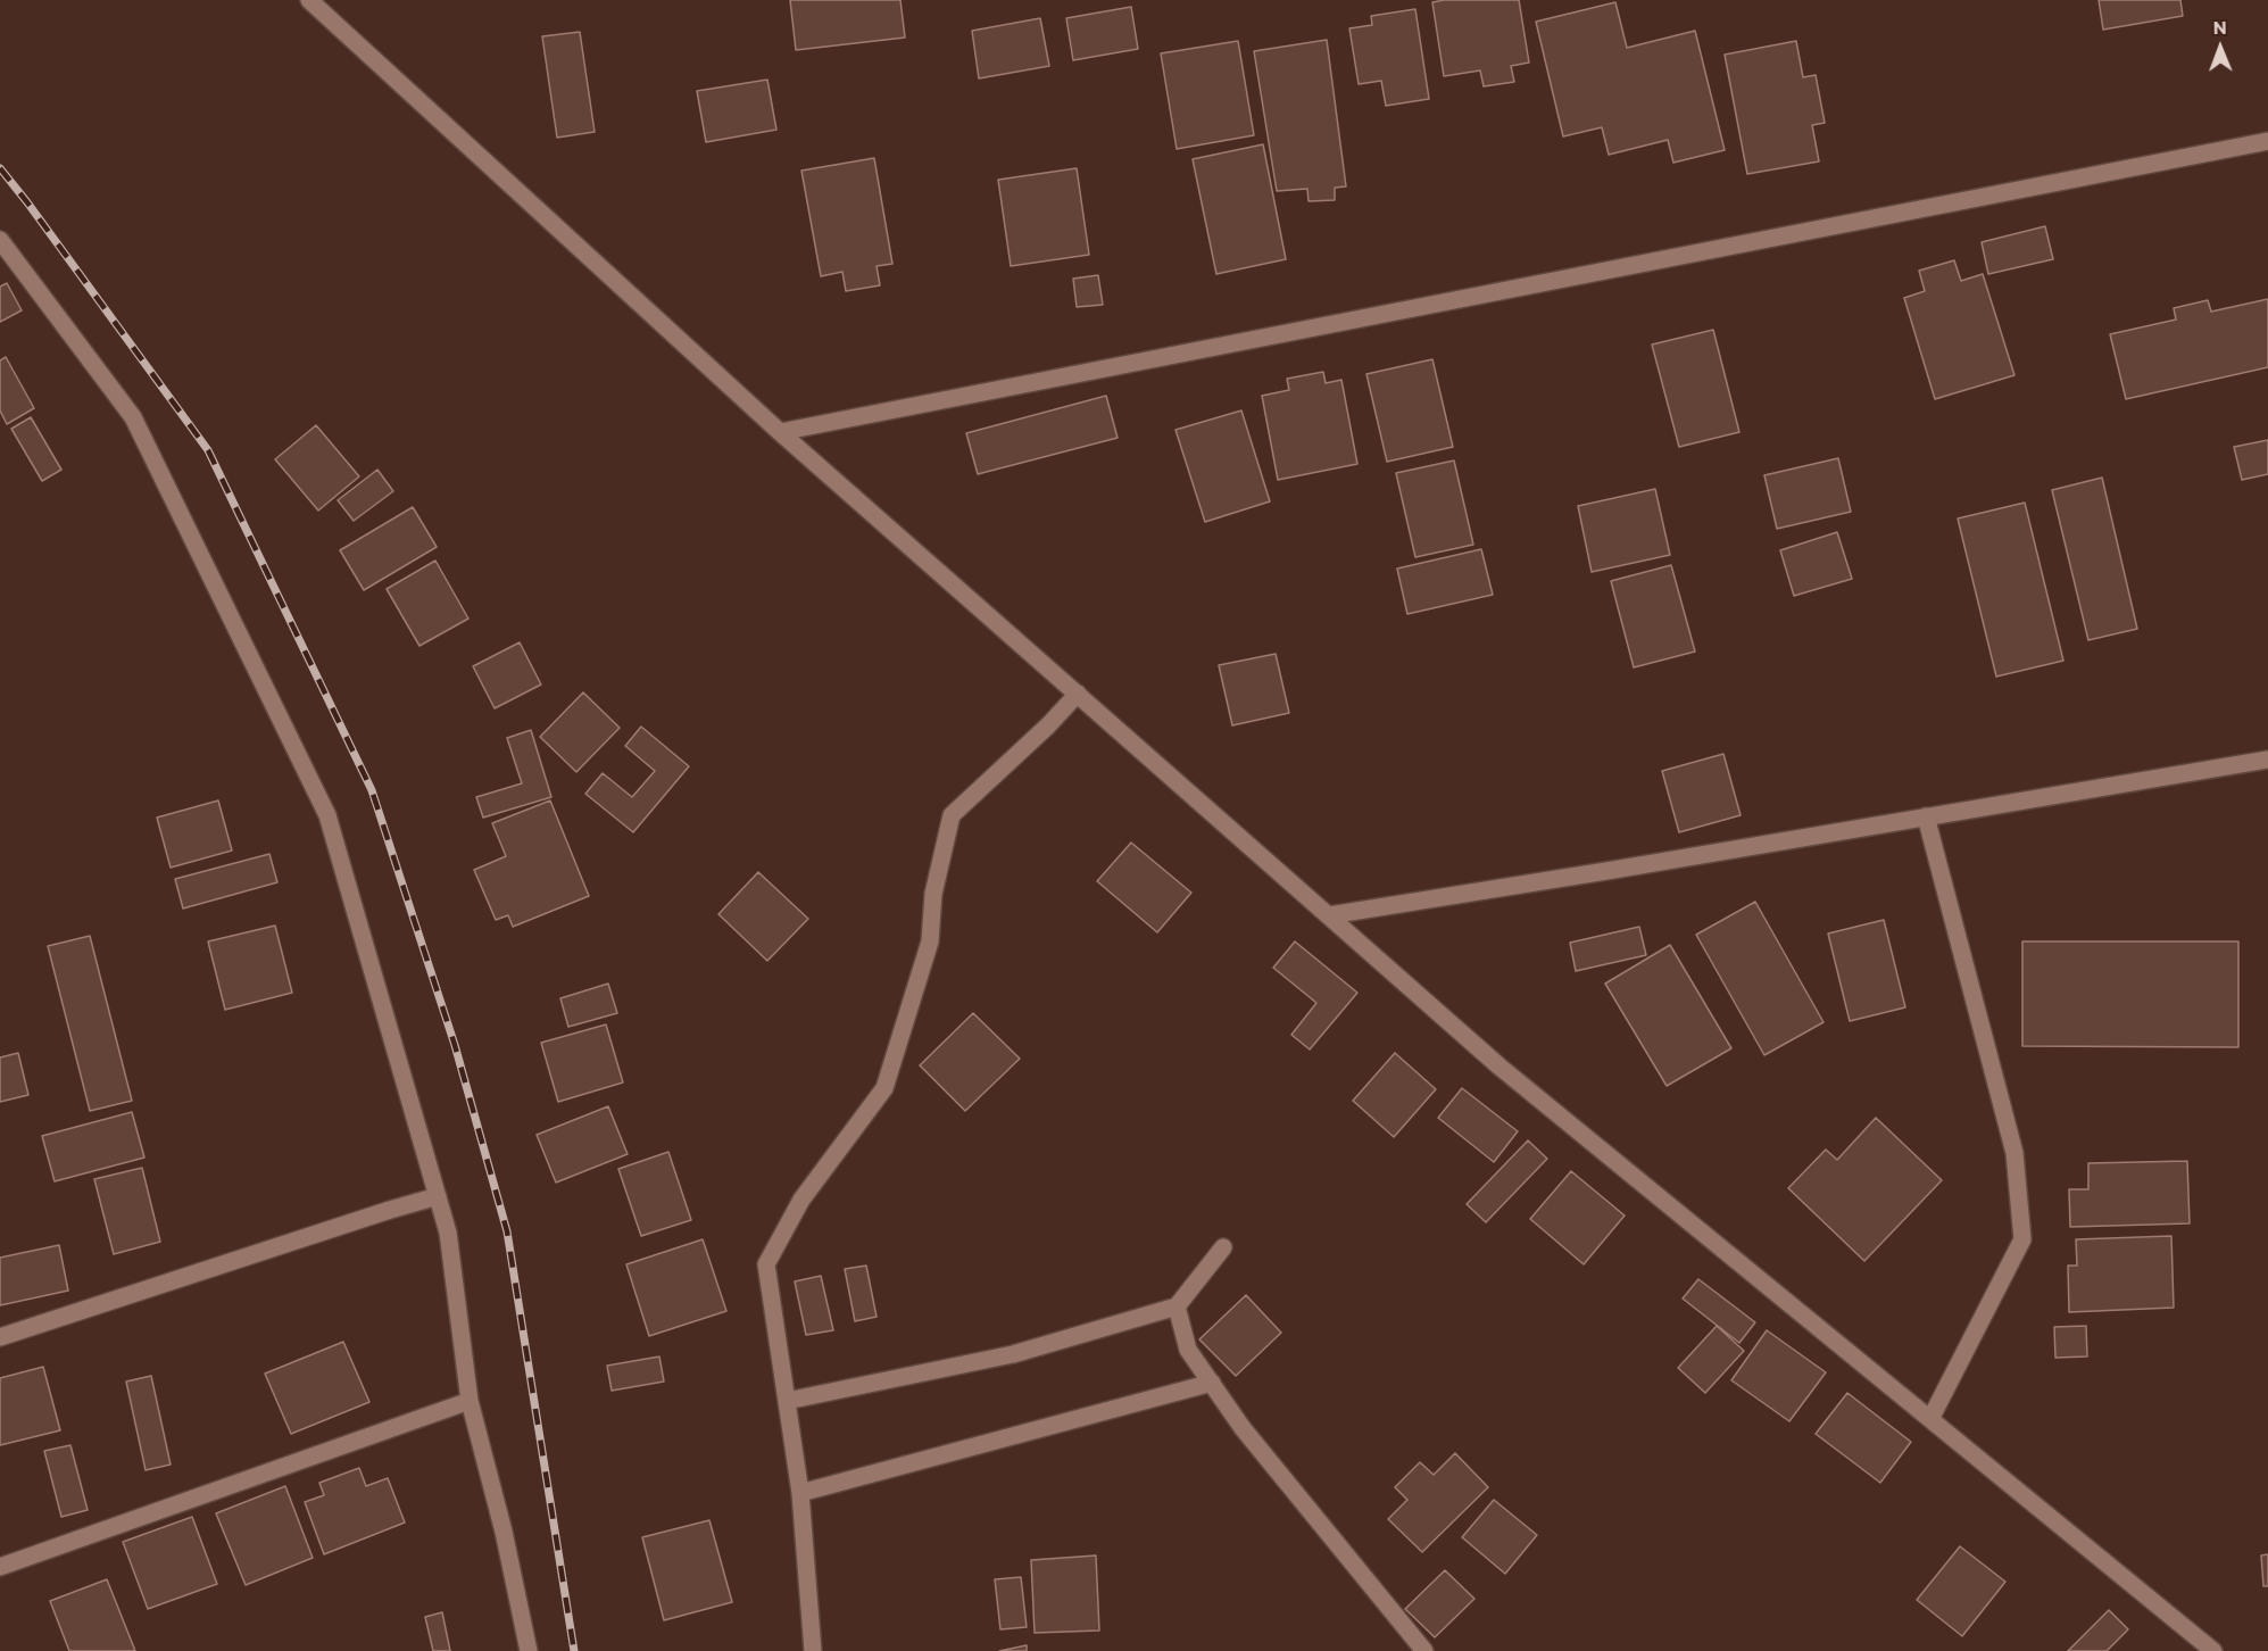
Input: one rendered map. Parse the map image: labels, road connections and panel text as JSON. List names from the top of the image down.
{
  "north": "top"
}
